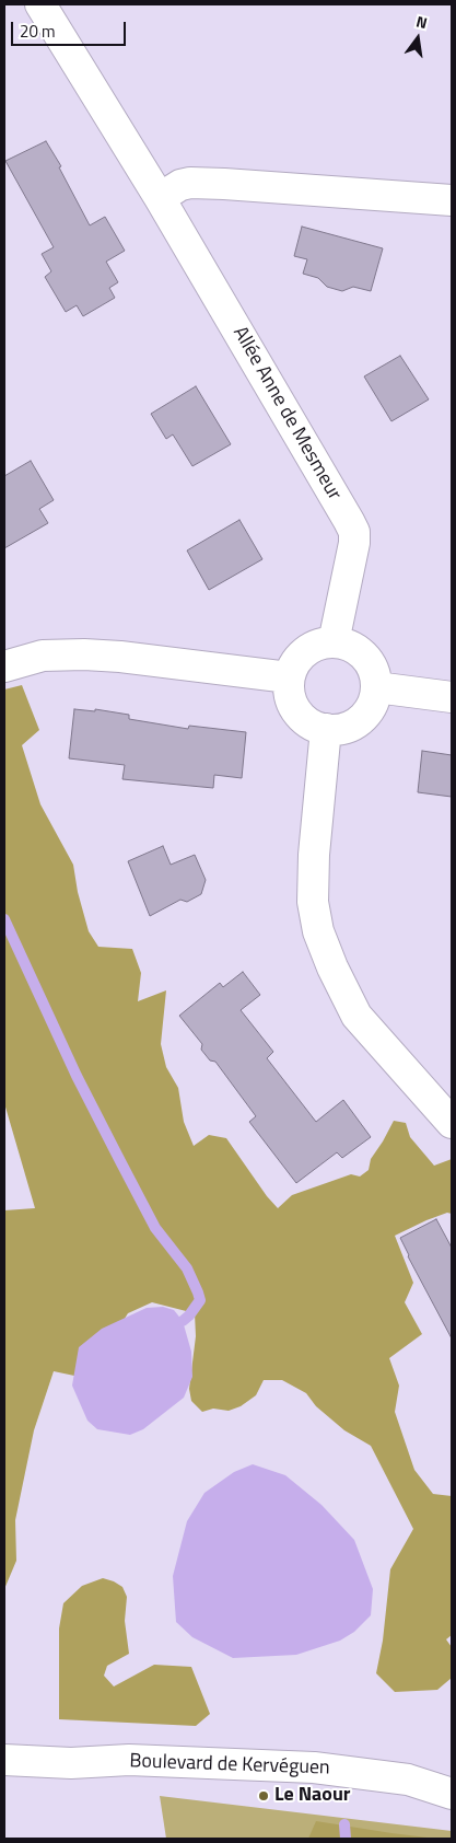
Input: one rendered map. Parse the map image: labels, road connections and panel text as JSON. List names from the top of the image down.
{
  "streets": {
    "street": ["Allée Anne de Mesmeur", "Boulevard de Kervéguen"]
  },
  "places": ["Le Naour"],
  "scale_bar": "20 m",
  "north": "top"
}
